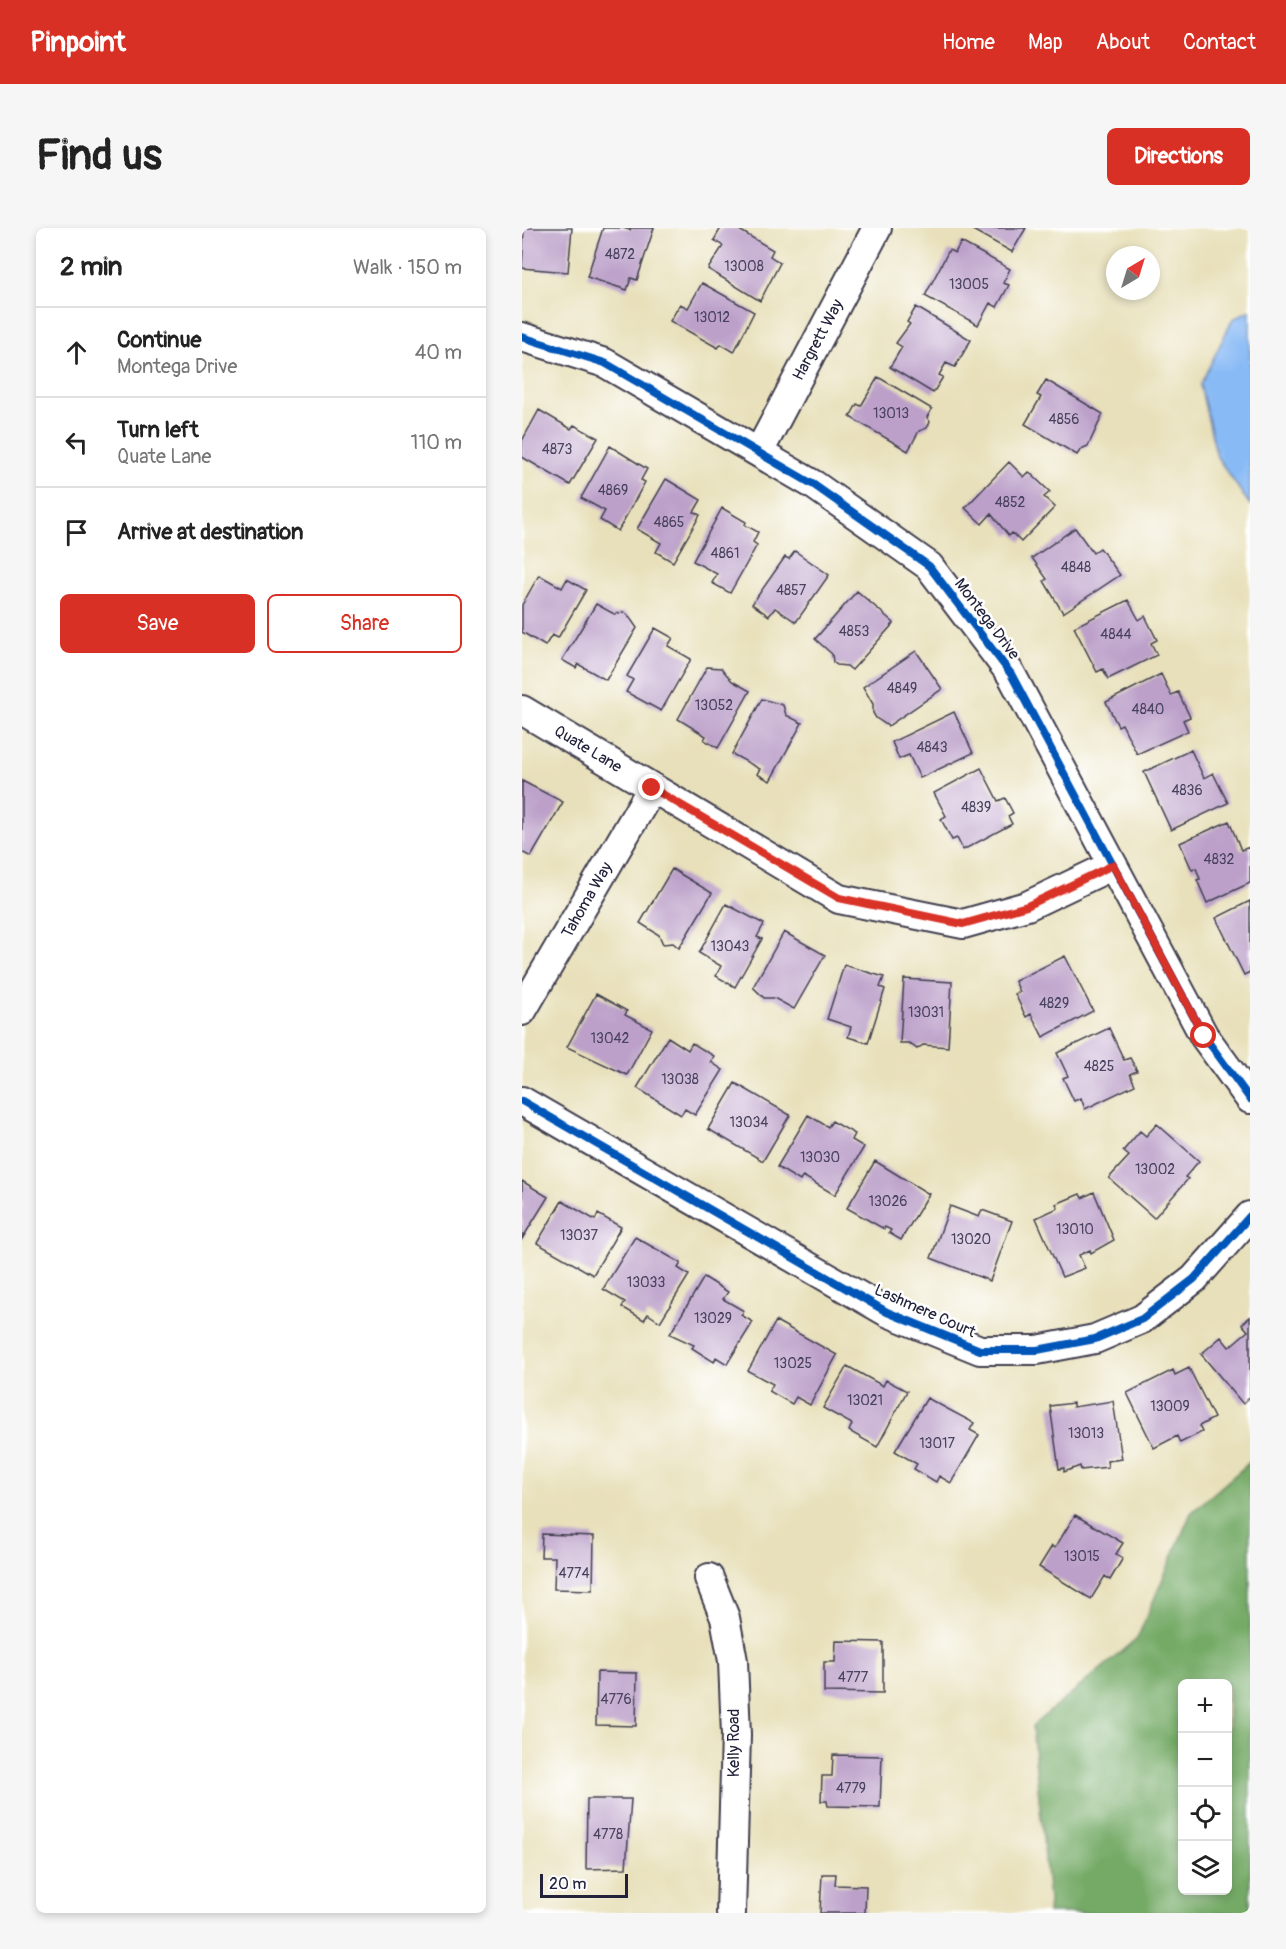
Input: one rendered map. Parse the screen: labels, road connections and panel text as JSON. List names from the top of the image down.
{
  "streets": {
    "street": [
      "Hargrett Way",
      "Montega Drive",
      "Quate Lane",
      "Tahoma Way",
      "Lashmere Court",
      "Kelly Road"
    ]
  },
  "crossings": [
    ["Hargrett Way", "Montega Drive"],
    ["Montega Drive", "Quate Lane"],
    ["Quate Lane", "Tahoma Way"]
  ],
  "house_numbers": [
    "4872",
    "13008",
    "13005",
    "13012",
    "13013",
    "4856",
    "4873",
    "4869",
    "4852",
    "4865",
    "4861",
    "4848",
    "4857",
    "4853",
    "4844",
    "4849",
    "13052",
    "4840",
    "4843",
    "4836",
    "4839",
    "4832",
    "13043",
    "4829",
    "13031",
    "13042",
    "4825",
    "13038",
    "13034",
    "13030",
    "13002",
    "13026",
    "13010",
    "13037",
    "13020",
    "13033",
    "13029",
    "13025",
    "13021",
    "13009",
    "13013",
    "13017",
    "13015",
    "4774",
    "4777",
    "4776",
    "4779",
    "4778"
  ],
  "scale_bar": "20 m",
  "north": "top right",
  "page": {
    "header": "Pinpoint",
    "nav": [
      "Home",
      "Map",
      "About",
      "Contact"
    ],
    "buttons": [
      "Directions",
      ["Save", "Share"]
    ],
    "title": "Find us",
    "heading": ["2 min", "Walk · 150 m"],
    "list": [
      ["Continue", "Montega Drive", "40 m"],
      ["Turn left", "Quate Lane", "110 m"],
      "Arrive at destination"
    ],
    "map_buttons": ["+", "−"],
    "scale": "20 m"
  }
}
